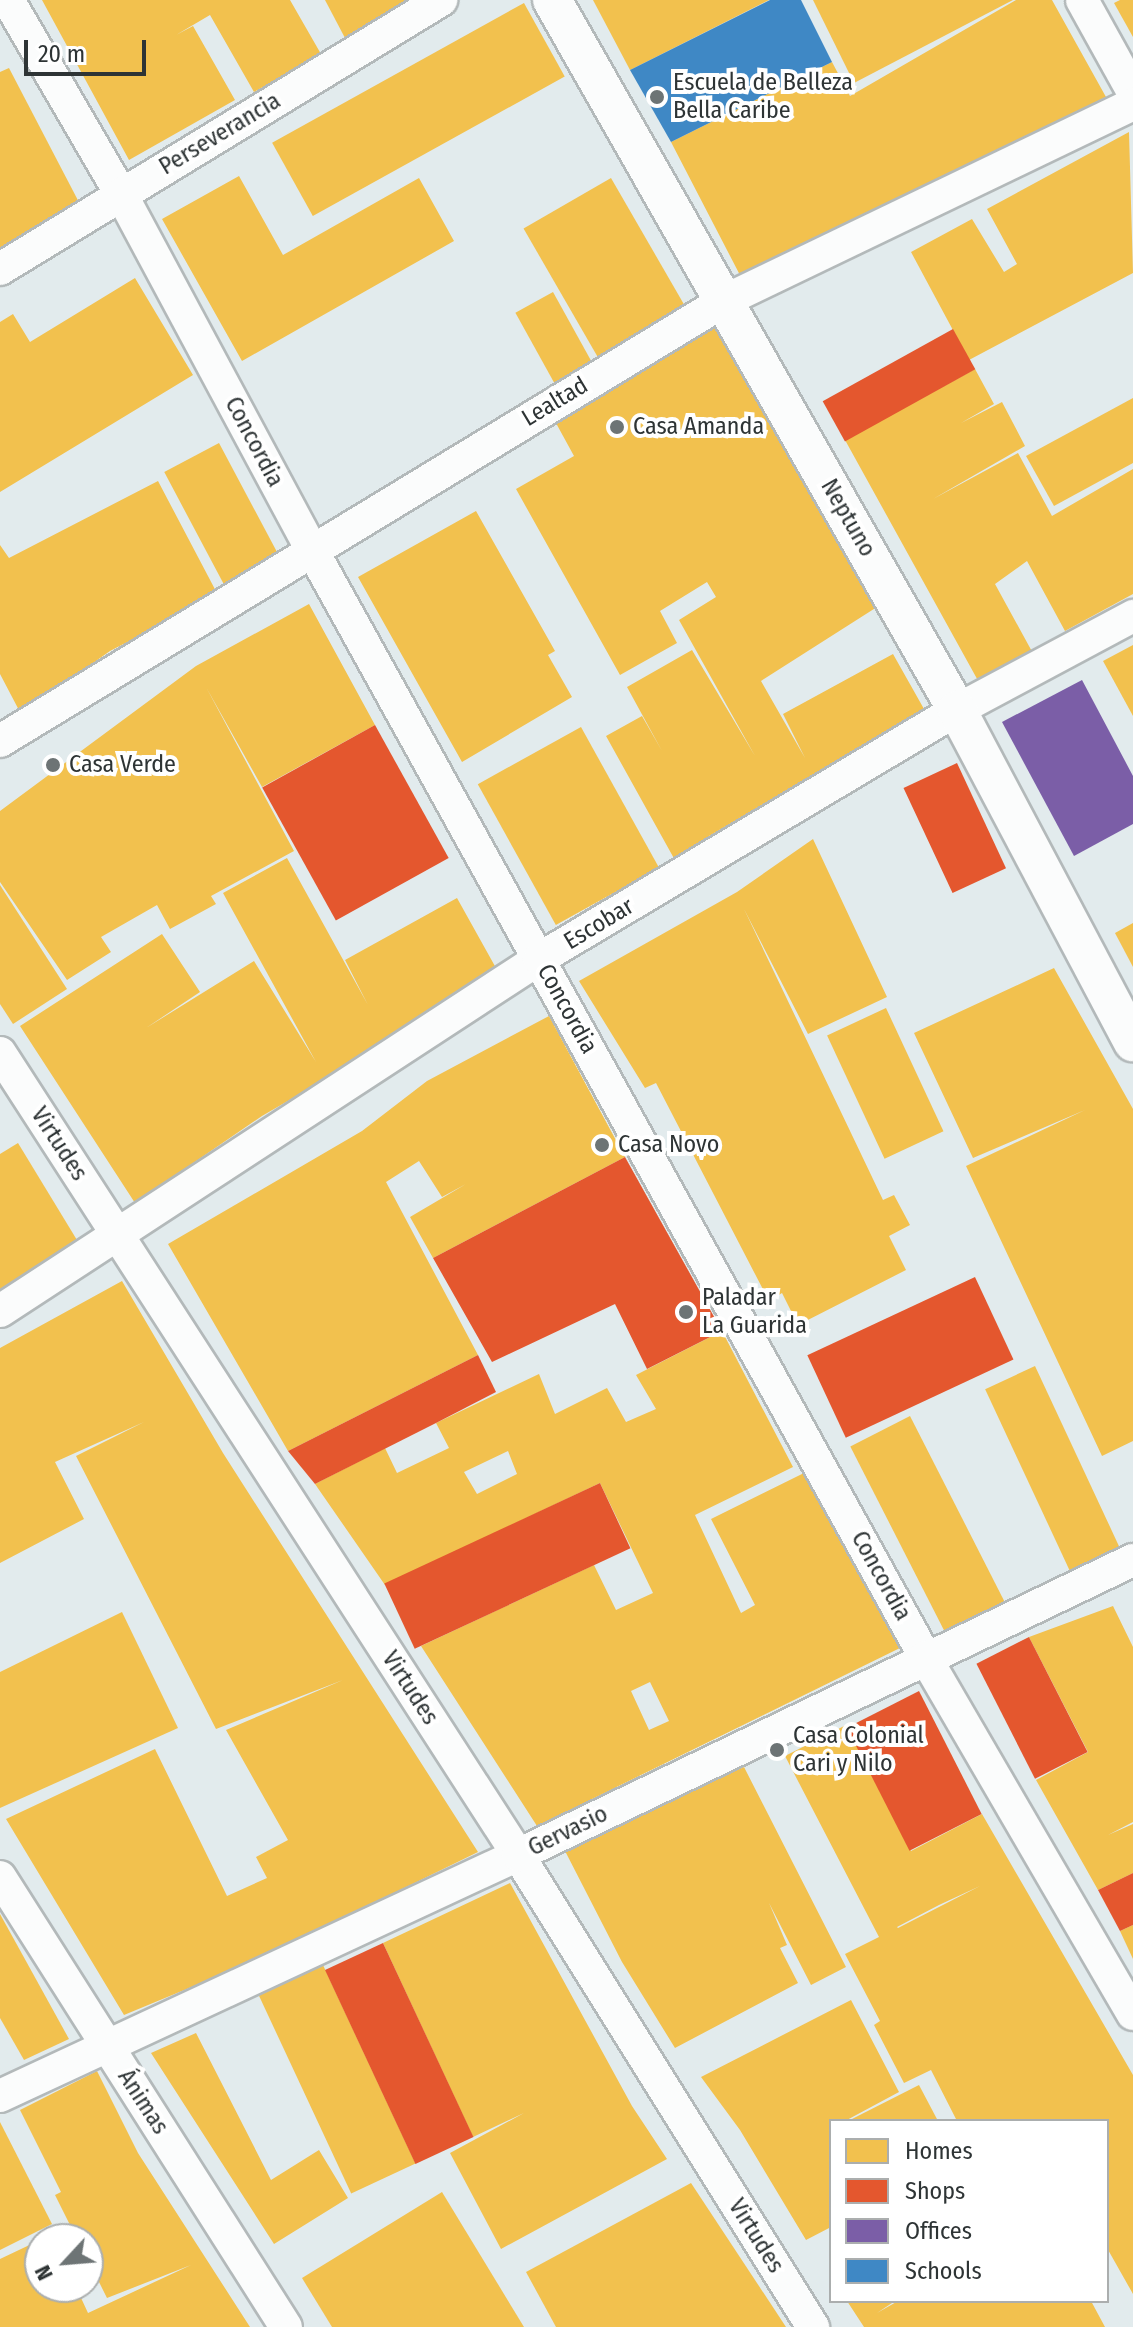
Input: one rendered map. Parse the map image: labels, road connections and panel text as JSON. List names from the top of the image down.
{
  "streets": {
    "street": [
      "Perseverancia",
      "Lealtad",
      "Concordia",
      "Neptuno",
      "Escobar",
      "Virtudes",
      "Gervasio",
      "Ánimas"
    ]
  },
  "crossings": [
    ["Perseverancia", "Concordia"],
    ["Lealtad", "Concordia"],
    ["Lealtad", "Neptuno"],
    ["Concordia", "Escobar"],
    ["Concordia", "Gervasio"],
    ["Neptuno", "Escobar"],
    ["Escobar", "Virtudes"],
    ["Virtudes", "Gervasio"],
    ["Gervasio", "Ánimas"]
  ],
  "places": [
    "Escuela de Belleza Bella Caribe",
    "Casa Amanda",
    "Casa Verde",
    "Casa Novo",
    "Paladar La Guarida",
    "Casa Colonial Cari y Nilo"
  ],
  "legend": [
    "Homes",
    "Shops",
    "Offices",
    "Schools"
  ],
  "scale_bar": "20 m",
  "north": "bottom left"
}
